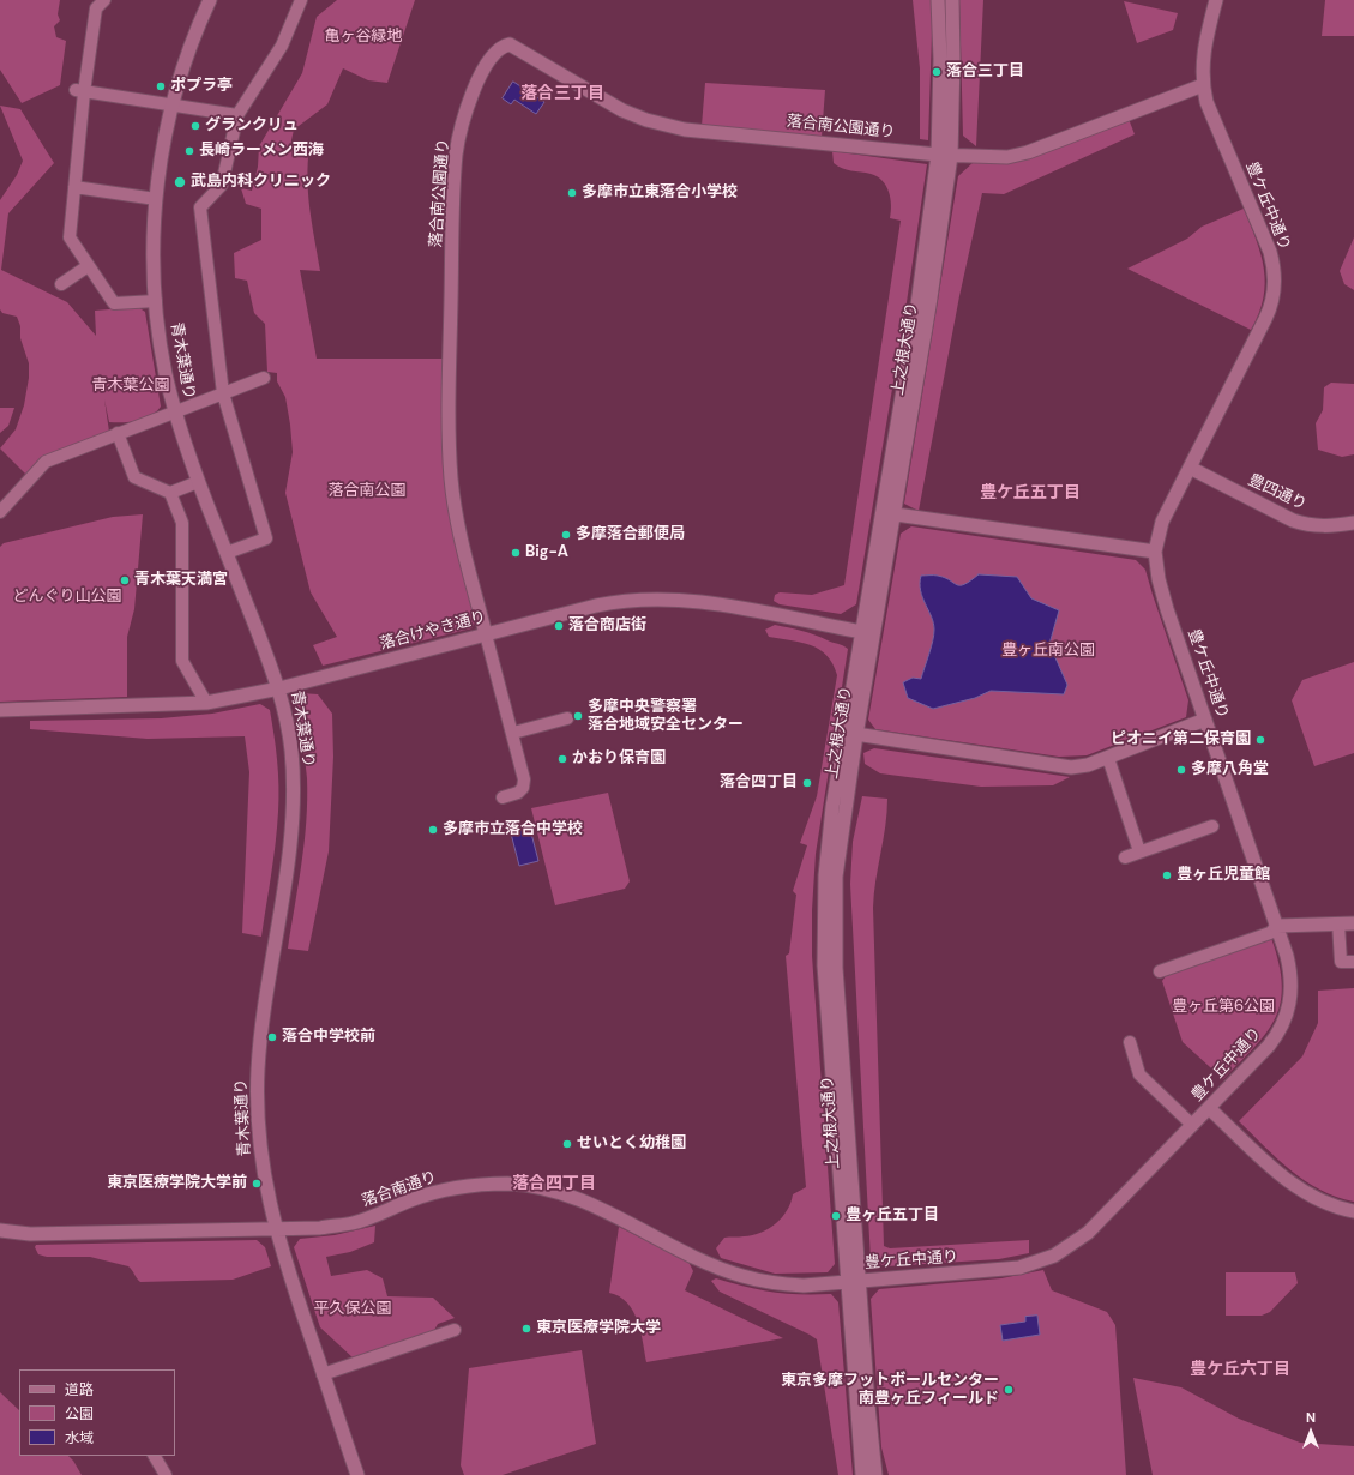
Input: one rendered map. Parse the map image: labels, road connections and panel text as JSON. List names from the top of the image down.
{
  "streets": {
    "street": [
      "落合南公園通り",
      "豊ケ丘中通り",
      "上之根大通り",
      "青木葉通り",
      "豊四通り",
      "落合けやき通り",
      "落合南通り"
    ]
  },
  "crossings": [
    ["落合南公園通り", "上之根大通り"],
    ["落合南公園通り", "落合けやき通り"],
    ["豊ケ丘中通り", "上之根大通り"],
    ["豊ケ丘中通り", "豊四通り"],
    ["豊ケ丘中通り", "落合南通り"],
    ["上之根大通り", "落合けやき通り"],
    ["上之根大通り", "落合南通り"],
    ["青木葉通り", "落合けやき通り"],
    ["青木葉通り", "落合南通り"]
  ],
  "districts": [
    "落合三丁目",
    "豊ケ丘五丁目",
    "落合四丁目",
    "豊ケ丘六丁目"
  ],
  "parks": [
    "亀ヶ谷緑地",
    "青木葉公園",
    "落合南公園",
    "どんぐり山公園",
    "豊ヶ丘南公園",
    "豊ヶ丘第6公園",
    "平久保公園"
  ],
  "places": [
    "落合三丁目",
    "ポプラ亭",
    "グランクリュ",
    "長崎ラーメン西海",
    "武島内科クリニック",
    "多摩市立東落合小学校",
    "多摩落合郵便局",
    "Big-A",
    "青木葉天満宮",
    "落合商店街",
    "多摩中央警察署 落合地域安全センター",
    "ピオニイ第二保育園",
    "かおり保育園",
    "多摩八角堂",
    "落合四丁目",
    "多摩市立落合中学校",
    "豊ヶ丘児童館",
    "落合中学校前",
    "せいとく幼稚園",
    "東京医療学院大学前",
    "豊ヶ丘五丁目",
    "東京医療学院大学",
    "東京多摩フットボールセンター 南豊ヶ丘フィールド"
  ],
  "legend": ["道路", "公園", "水域"],
  "north": "top"
}
